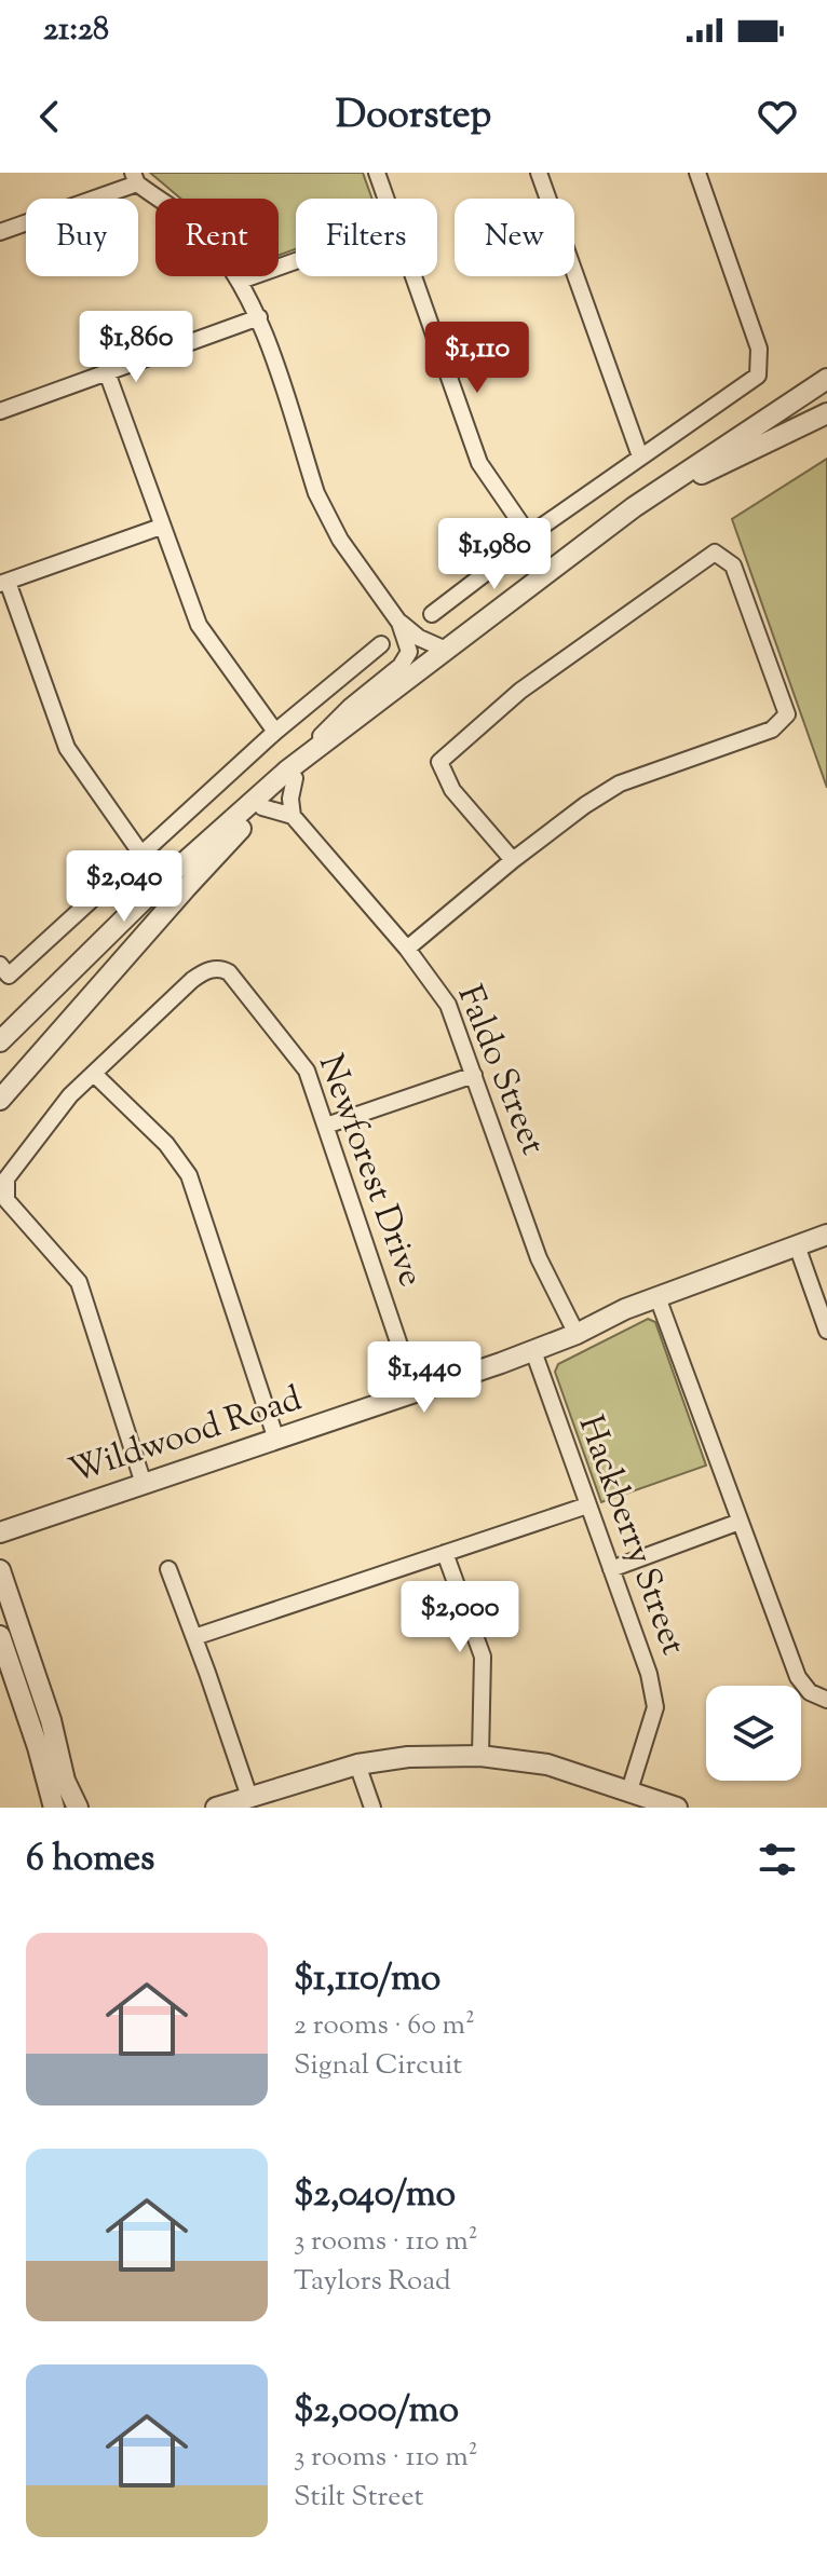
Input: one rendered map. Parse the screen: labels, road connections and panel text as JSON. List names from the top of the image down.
{
  "streets": {
    "street": [
      "Faldo Street",
      "Newforest Drive",
      "Wildwood Road",
      "Hackberry Street"
    ]
  },
  "crossings": [
    ["Faldo Street", "Wildwood Road"],
    ["Newforest Drive", "Wildwood Road"],
    ["Wildwood Road", "Hackberry Street"]
  ],
  "page": {
    "status": "21:28",
    "header": "Doorstep",
    "chip": [
      "Buy",
      "Rent",
      "Filters",
      "New"
    ],
    "price": [
      "$1,860",
      "$1,110",
      "$1,980",
      "$2,040",
      "$1,440",
      "$2,000"
    ],
    "heading": "6 homes",
    "list": [
      {
        "name": "$1,110/mo",
        "note": "2 rooms · 60 m² · Signal Circuit"
      },
      {
        "name": "$2,040/mo",
        "note": "3 rooms · 110 m² · Taylors Road"
      },
      {
        "name": "$2,000/mo",
        "note": "3 rooms · 110 m² · Stilt Street"
      }
    ]
  }
}
